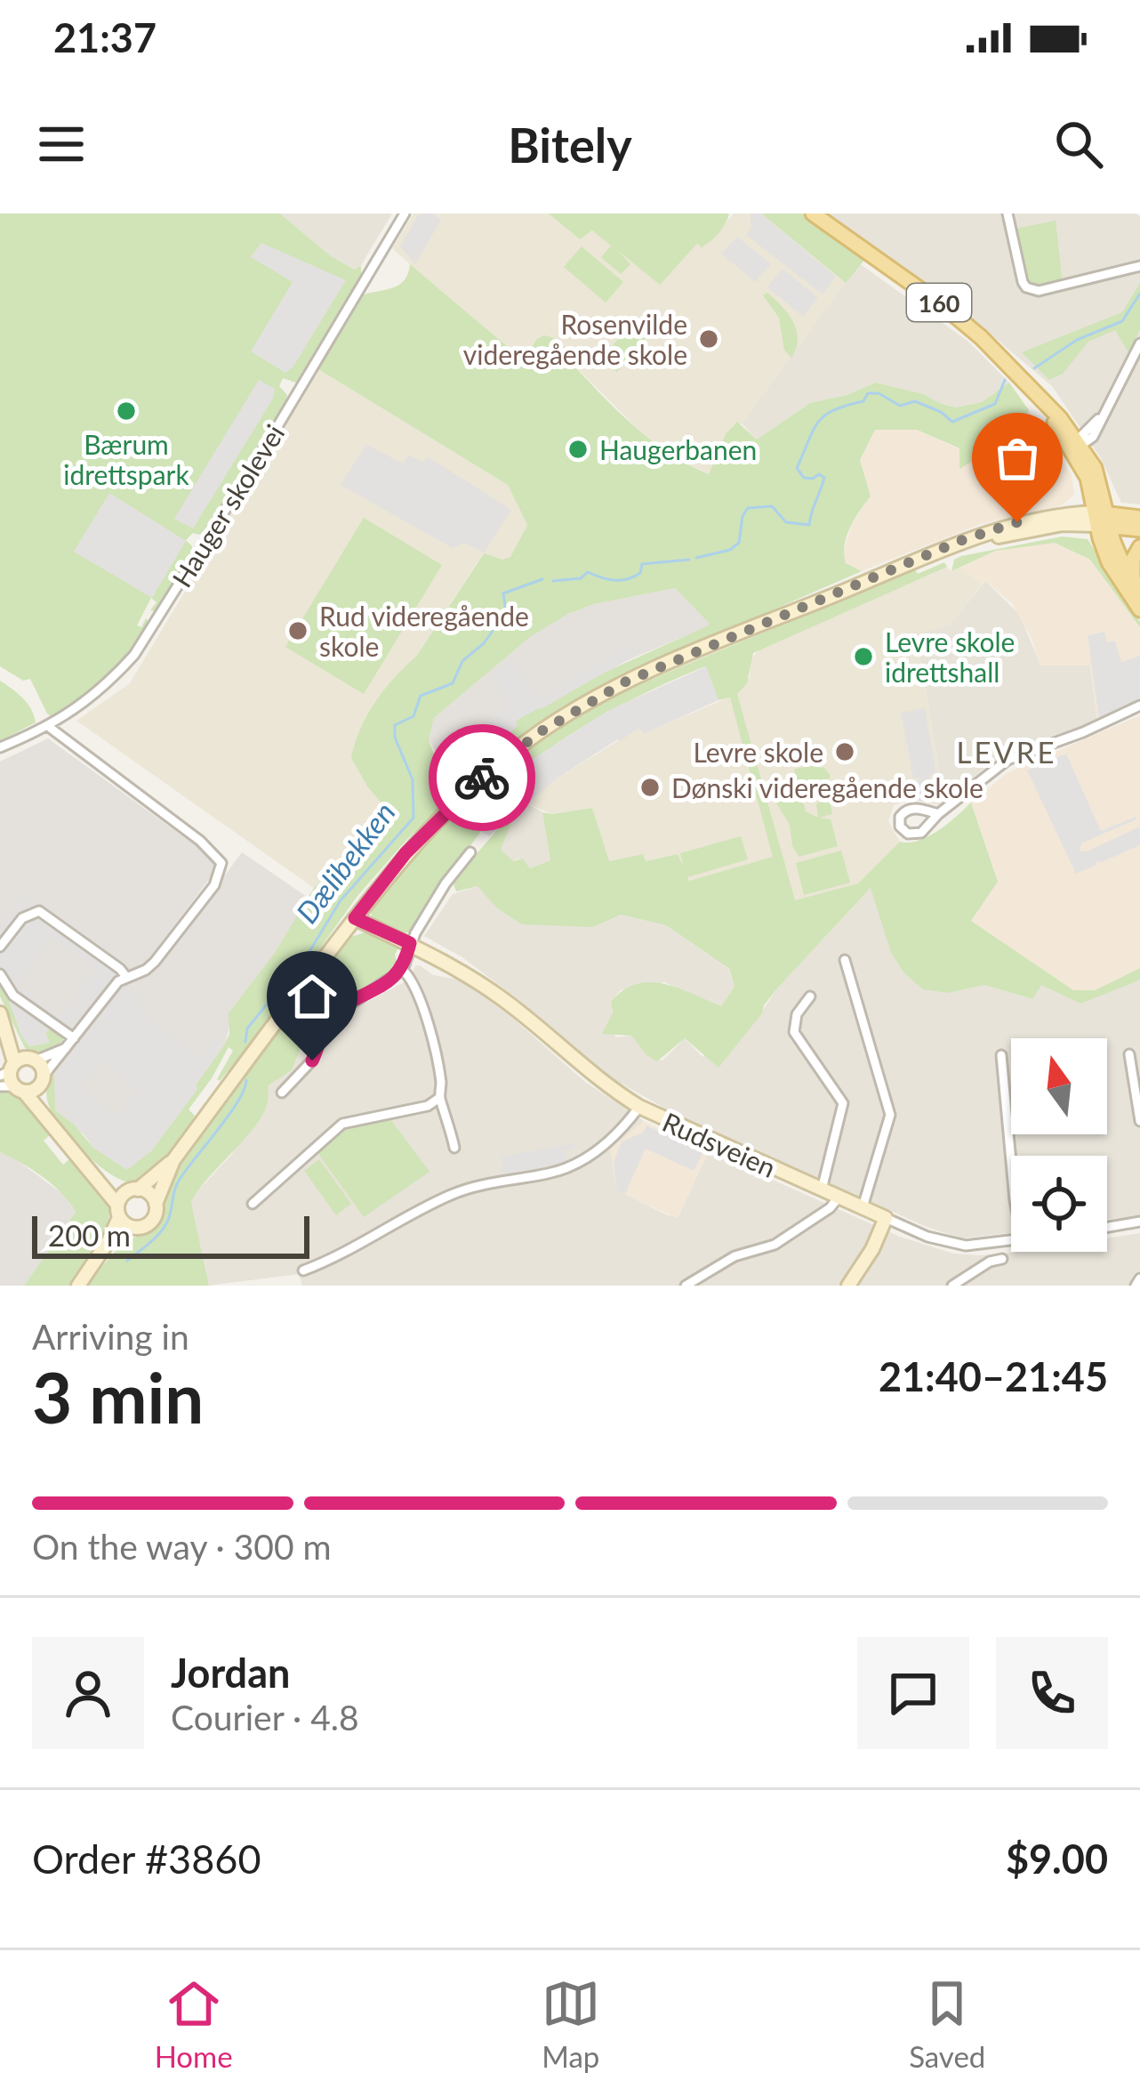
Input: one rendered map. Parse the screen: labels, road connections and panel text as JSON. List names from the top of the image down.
{
  "streets": {
    "main road": ["160", "Rudsveien"],
    "street": ["Hauger skolevei"]
  },
  "districts": ["LEVRE"],
  "water": ["Dælibekken"],
  "places": [
    "Rosenvilde videregående skole",
    "Bærum idrettspark",
    "Haugerbanen",
    "Rud videregående skole",
    "Levre skole idrettshall",
    "Levre skole",
    "Dønski videregående skole"
  ],
  "scale_bar": "200 m",
  "north": "top",
  "page": {
    "status": "21:37",
    "header": "Bitely",
    "scale": "200 m",
    "heading": ["3 min", "Arriving in", "21:40–21:45"],
    "panel": [
      "Jordan",
      "Courier · 4.8",
      "Order #3860",
      "$9.00"
    ],
    "bar": "On the way · 300 m",
    "tabs": ["Home", "Map", "Saved"]
  }
}
